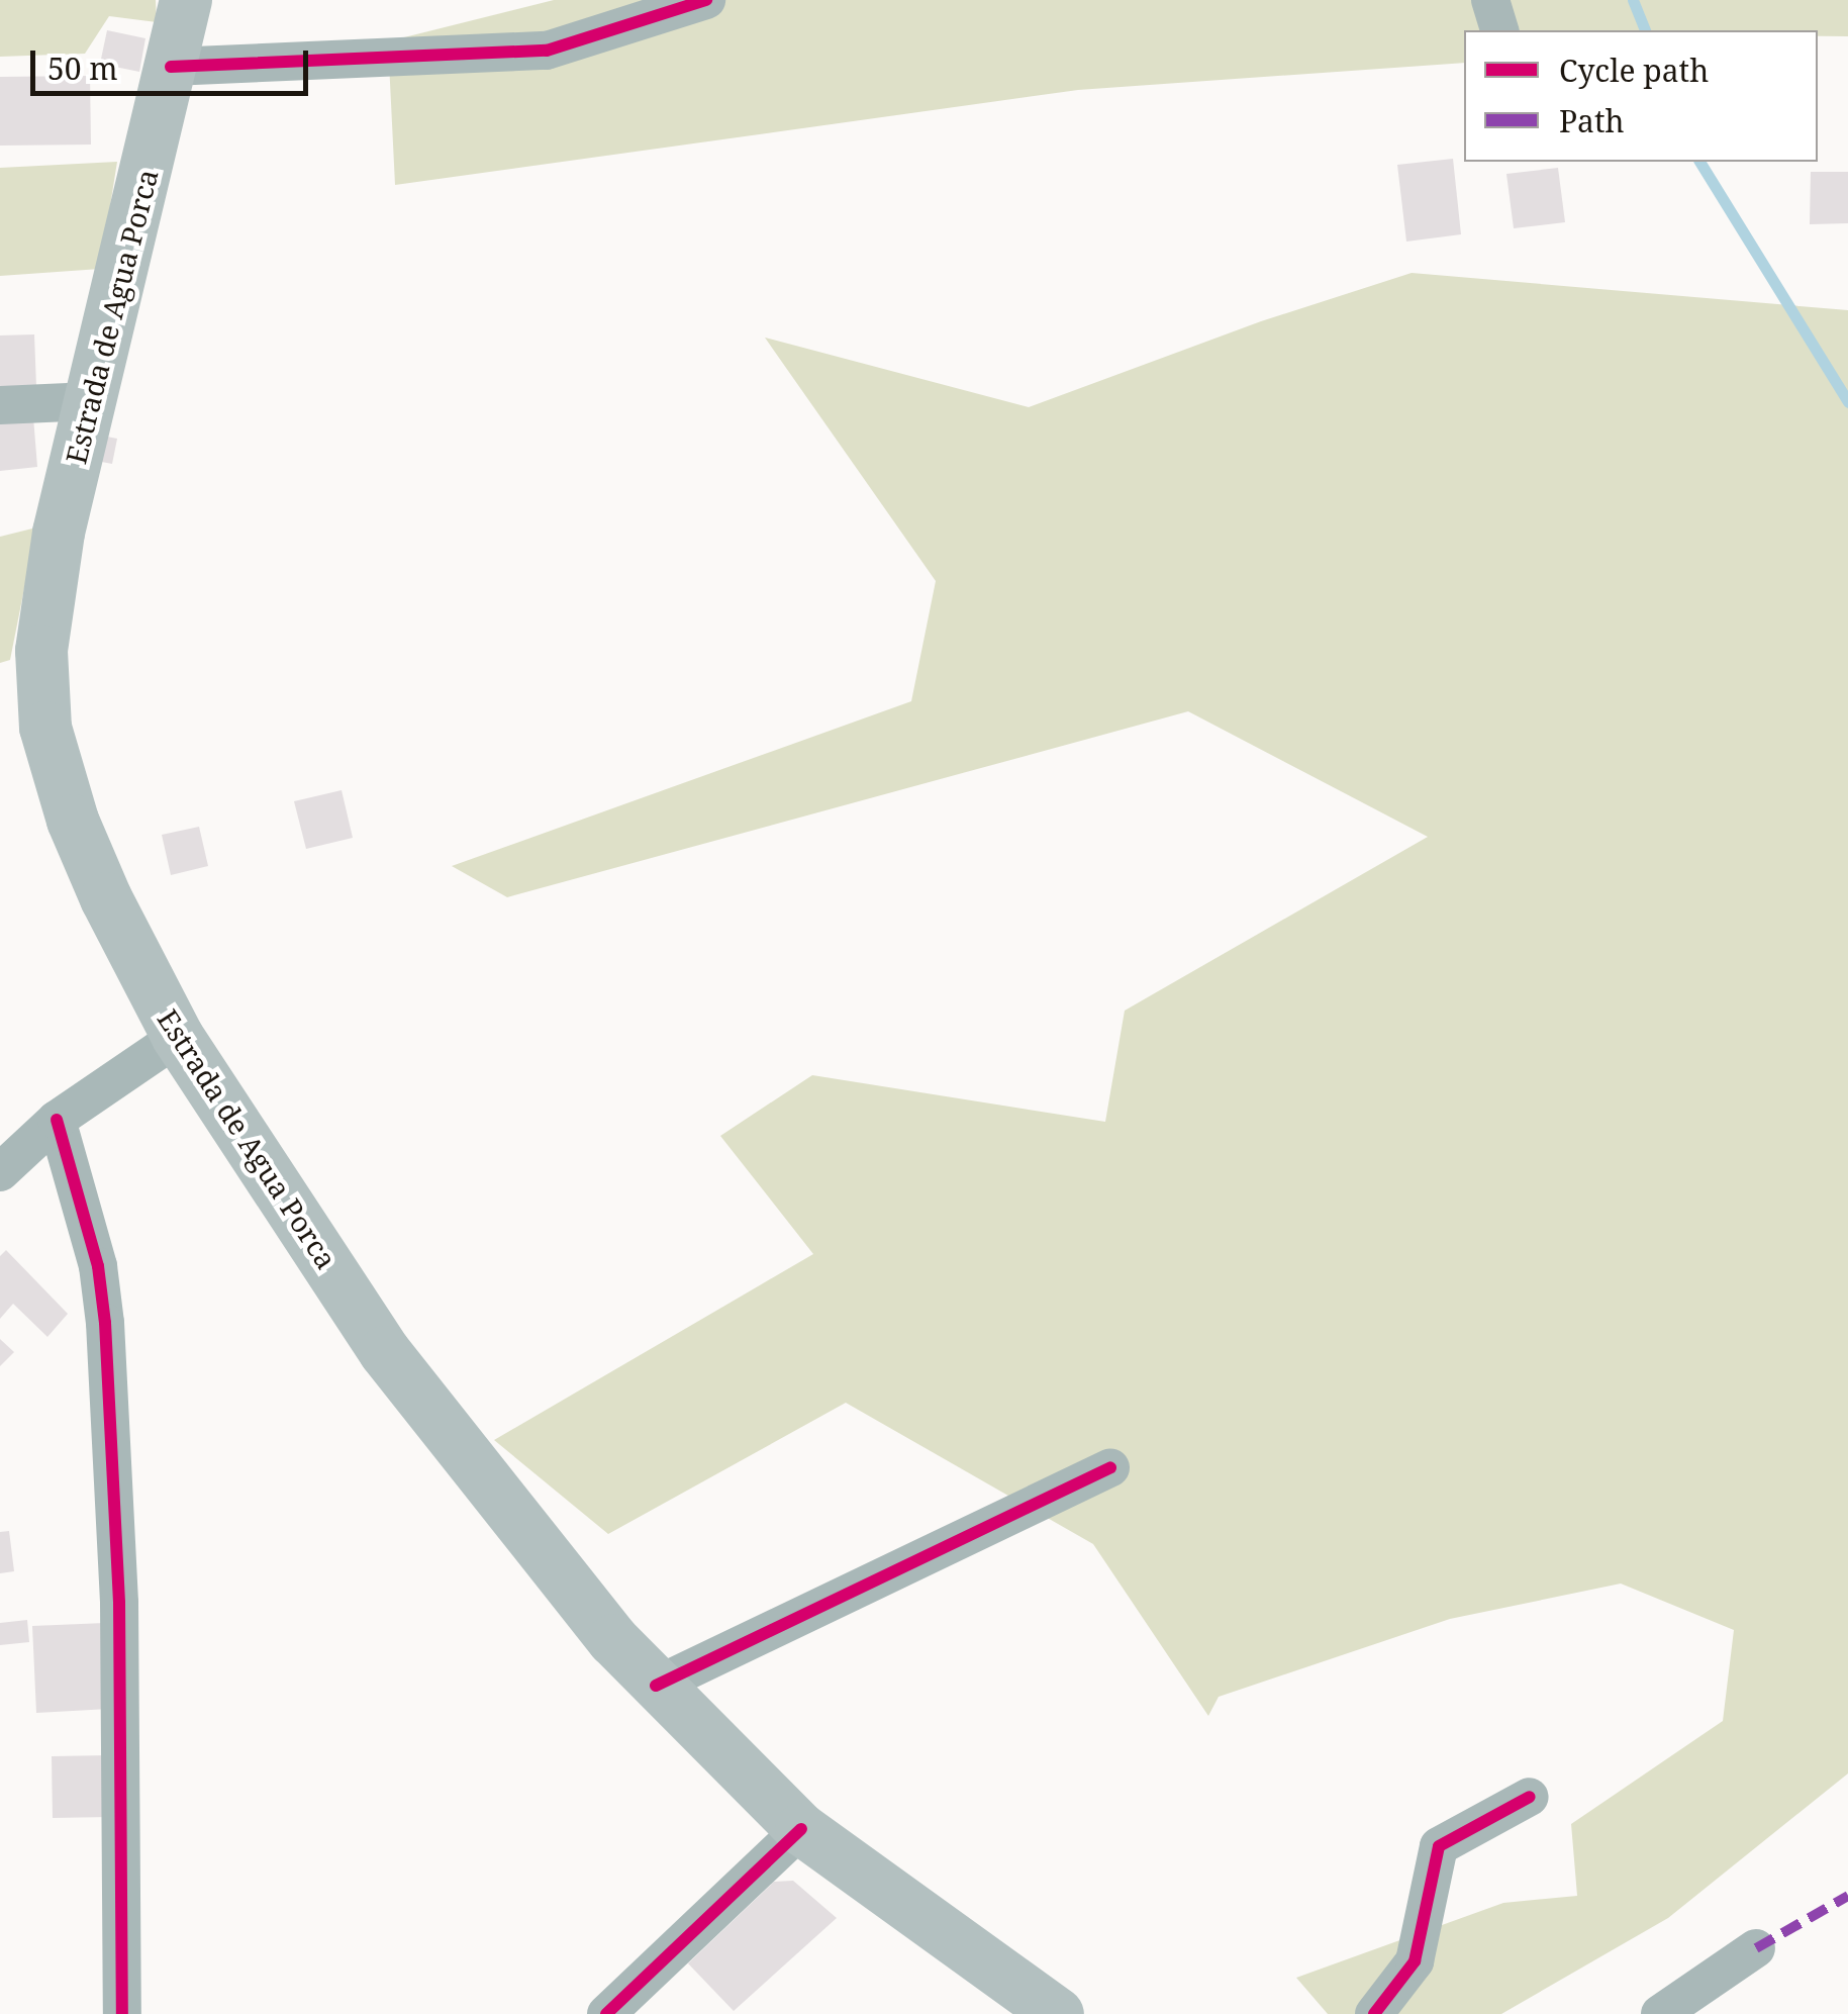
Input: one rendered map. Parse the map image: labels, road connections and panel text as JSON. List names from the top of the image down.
{
  "streets": {
    "main road": ["Estrada de Agua Porca"]
  },
  "legend": ["Cycle path", "Path"],
  "scale_bar": "50 m"
}
